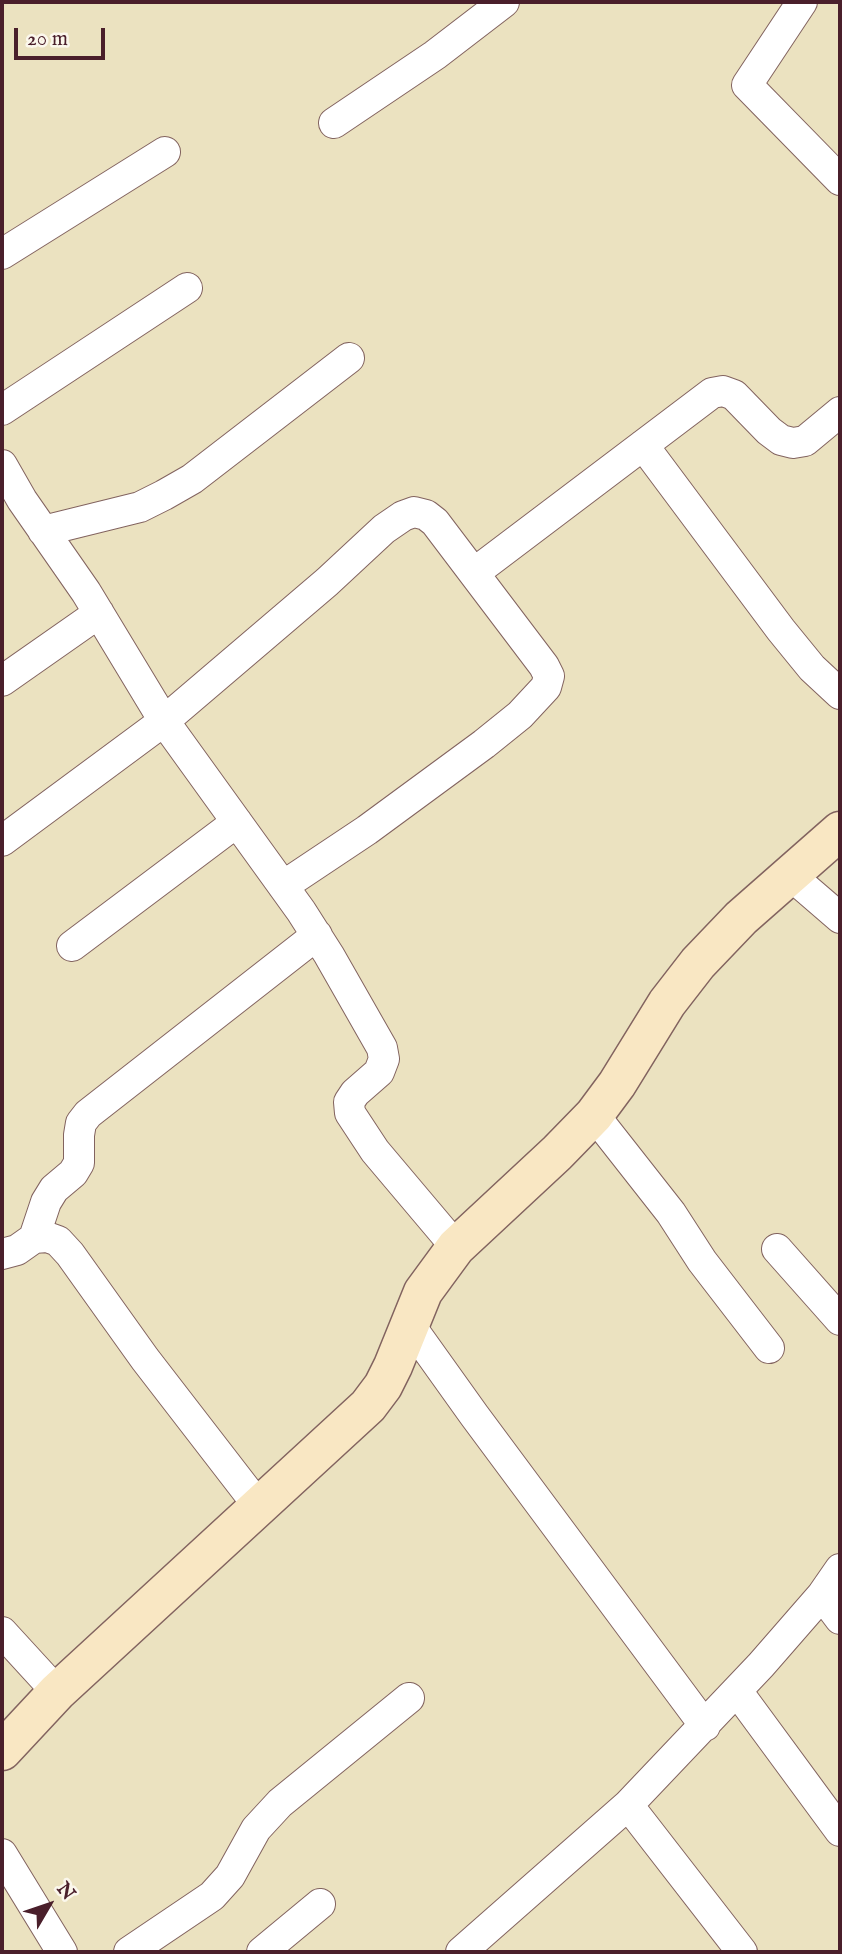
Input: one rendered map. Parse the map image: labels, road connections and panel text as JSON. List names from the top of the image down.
{
  "scale_bar": "20 m",
  "north": "top right"
}
